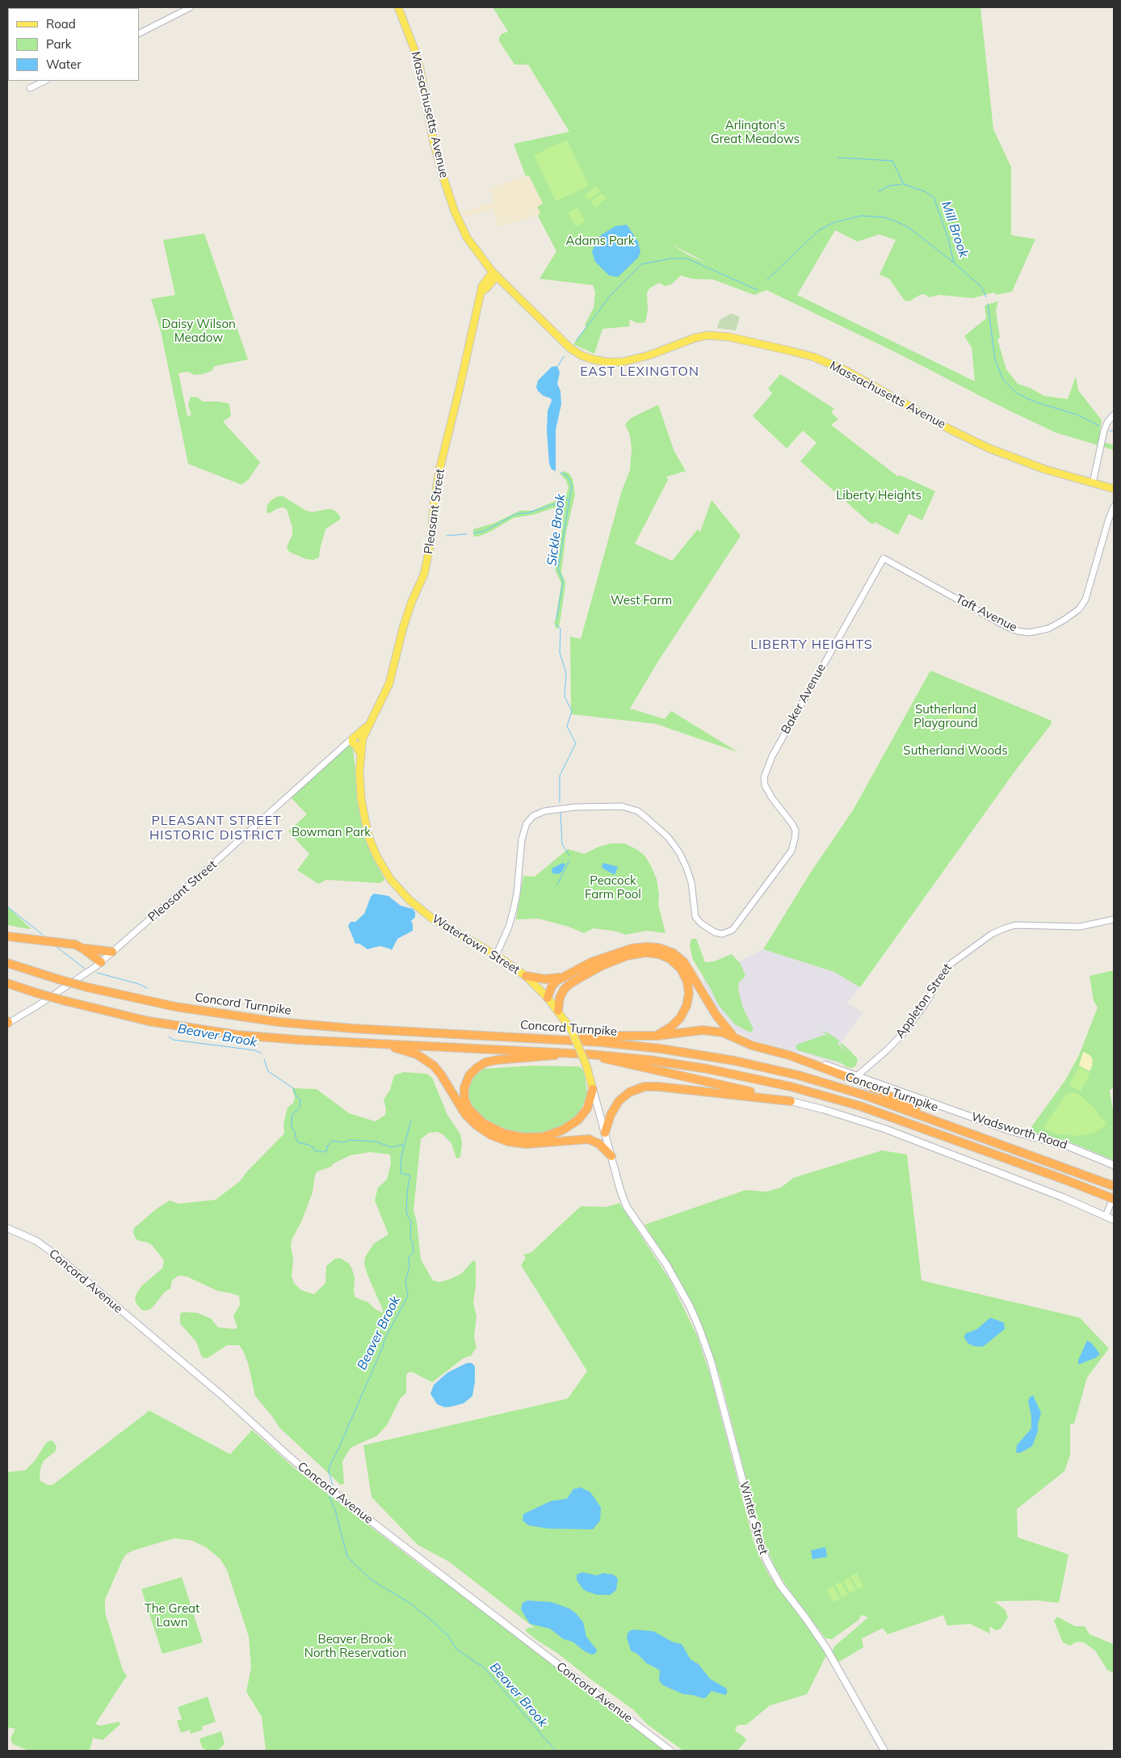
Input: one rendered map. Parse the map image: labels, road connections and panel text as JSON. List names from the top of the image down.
{
  "streets": {
    "highway": ["Concord Turnpike"],
    "main road": [
      "Massachusetts Avenue",
      "Pleasant Street",
      "Watertown Street",
      "Wadsworth Road",
      "Concord Avenue",
      "Winter Street"
    ],
    "street": ["Taft Avenue", "Baker Avenue", "Appleton Street"]
  },
  "crossings": [
    ["Massachusetts Avenue", "Pleasant Street"],
    ["Pleasant Street", "Watertown Street"],
    ["Taft Avenue", "Baker Avenue"],
    ["Baker Avenue", "Watertown Street"],
    ["Watertown Street", "Winter Street"],
    ["Appleton Street", "Wadsworth Road"]
  ],
  "districts": ["EAST LEXINGTON", "LIBERTY HEIGHTS", "PLEASANT STREET HISTORIC DISTRICT"],
  "water": ["Mill Brook", "Sickle Brook", "Beaver Brook"],
  "parks": [
    "Arlington's Great Meadows",
    "Adams Park",
    "Daisy Wilson Meadow",
    "Liberty Heights",
    "West Farm",
    "Sutherland Playground",
    "Sutherland Woods",
    "Bowman Park",
    "Peacock Farm Pool",
    "The Great Lawn",
    "Beaver Brook North Reservation"
  ],
  "legend": ["Road", "Park", "Water"]
}
